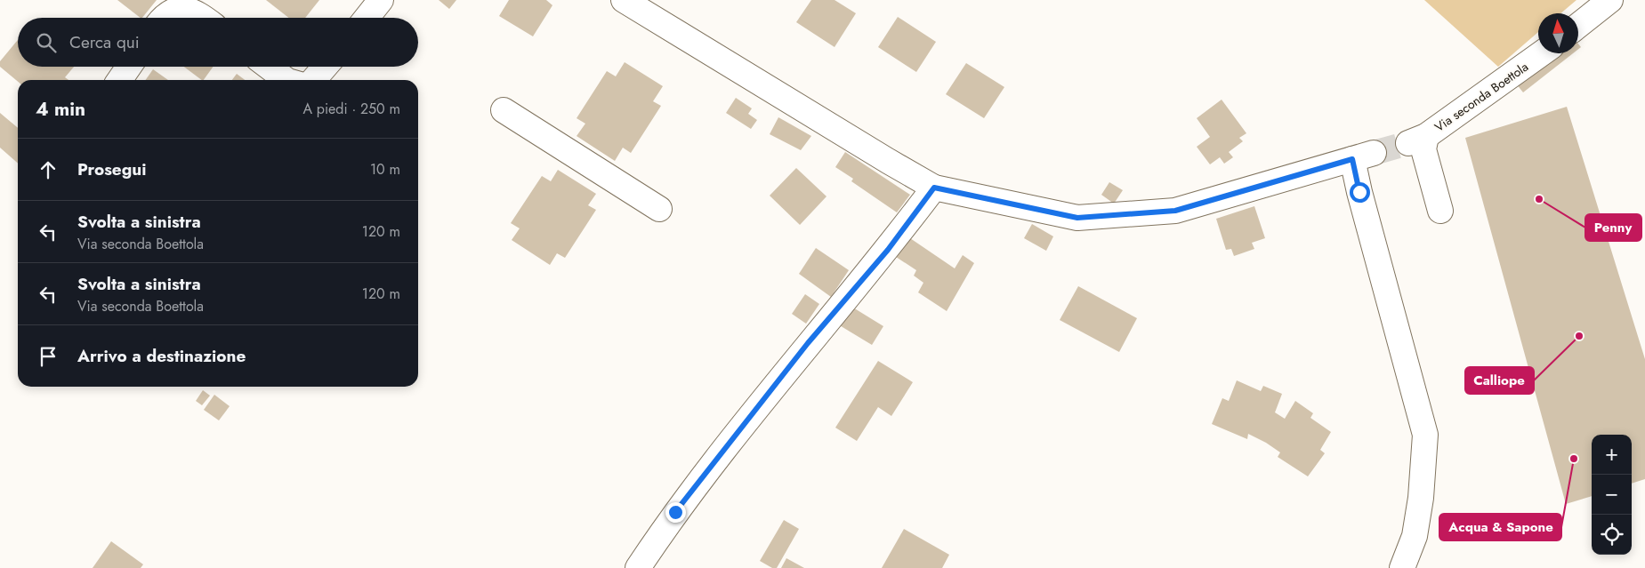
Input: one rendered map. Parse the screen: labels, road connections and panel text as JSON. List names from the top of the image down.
{
  "streets": {
    "street": ["Via seconda Boettola"]
  },
  "places": ["Penny", "Calliope", "Acqua & Sapone"],
  "north": "top",
  "page": {
    "search": "Cerca qui",
    "heading": ["4 min", "A piedi · 250 m"],
    "list": [
      ["Prosegui", "10 m"],
      ["Svolta a sinistra", "Via seconda Boettola", "120 m"],
      ["Svolta a sinistra", "Via seconda Boettola", "120 m"],
      "Arrivo a destinazione"
    ],
    "map_buttons": ["+", "−"]
  }
}
